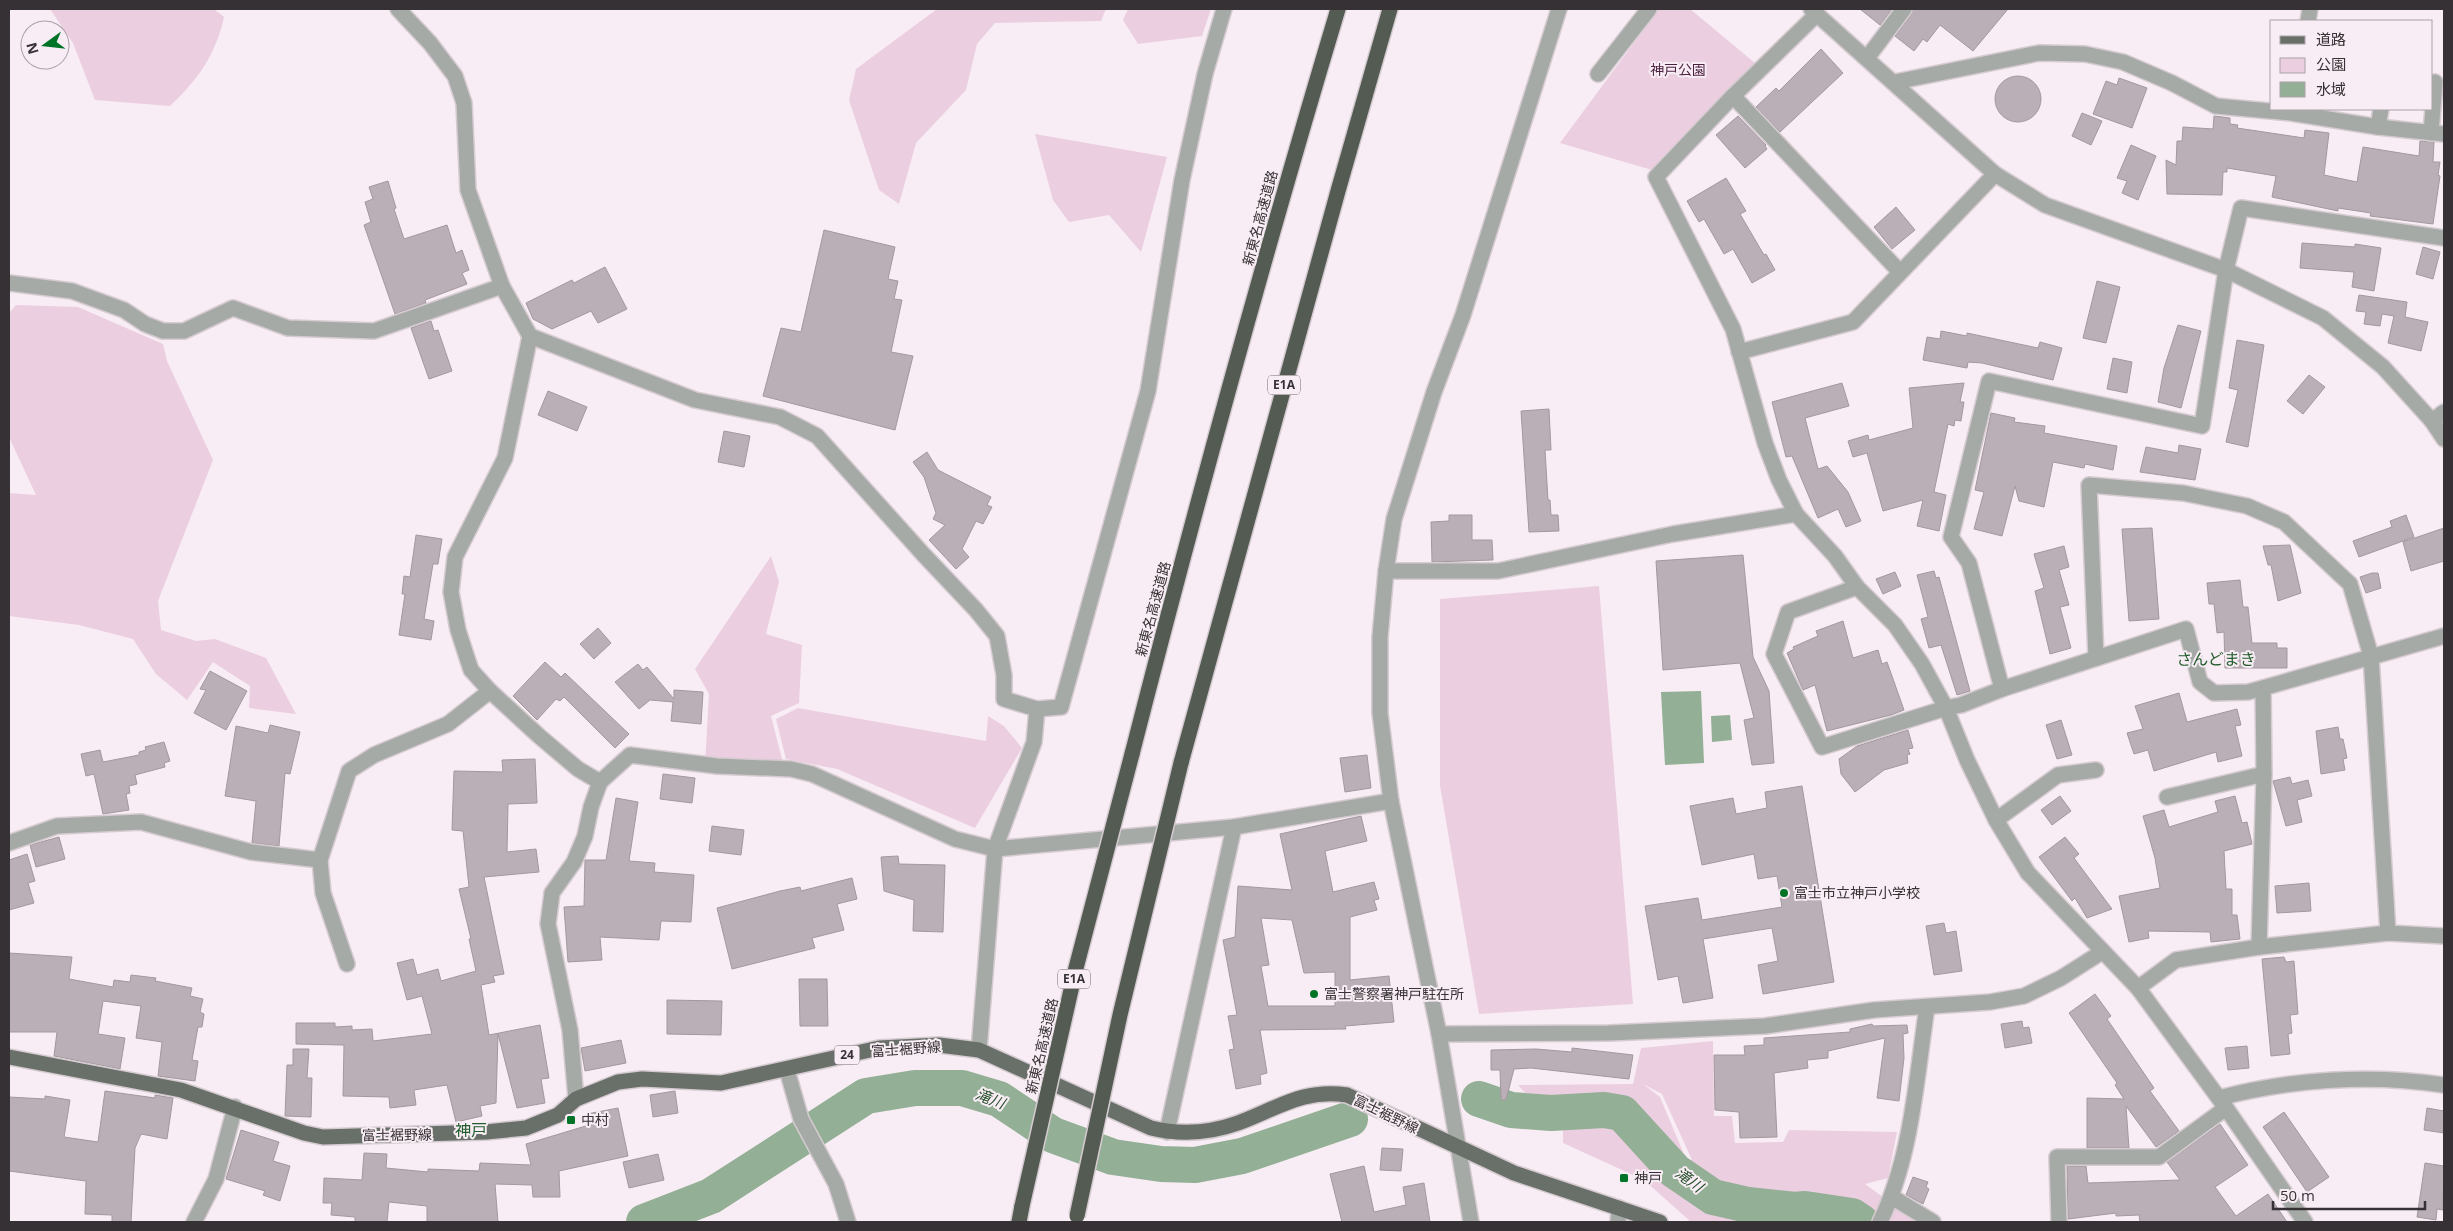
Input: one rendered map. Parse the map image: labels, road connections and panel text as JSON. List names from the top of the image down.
{
  "streets": {
    "highway": ["新東名高速道路", "E1A"],
    "main road": ["富士裾野線", "24"]
  },
  "districts": ["さんどまき", "神戸"],
  "water": ["滝川"],
  "parks": ["神戸公園"],
  "places": {
    "other": ["富士市立神戸小学校", "富士警察署神戸駐在所"],
    "transit": ["中村", "神戸"]
  },
  "legend": ["道路", "公園", "水域"],
  "scale_bar": "50 m",
  "north": "left"
}
